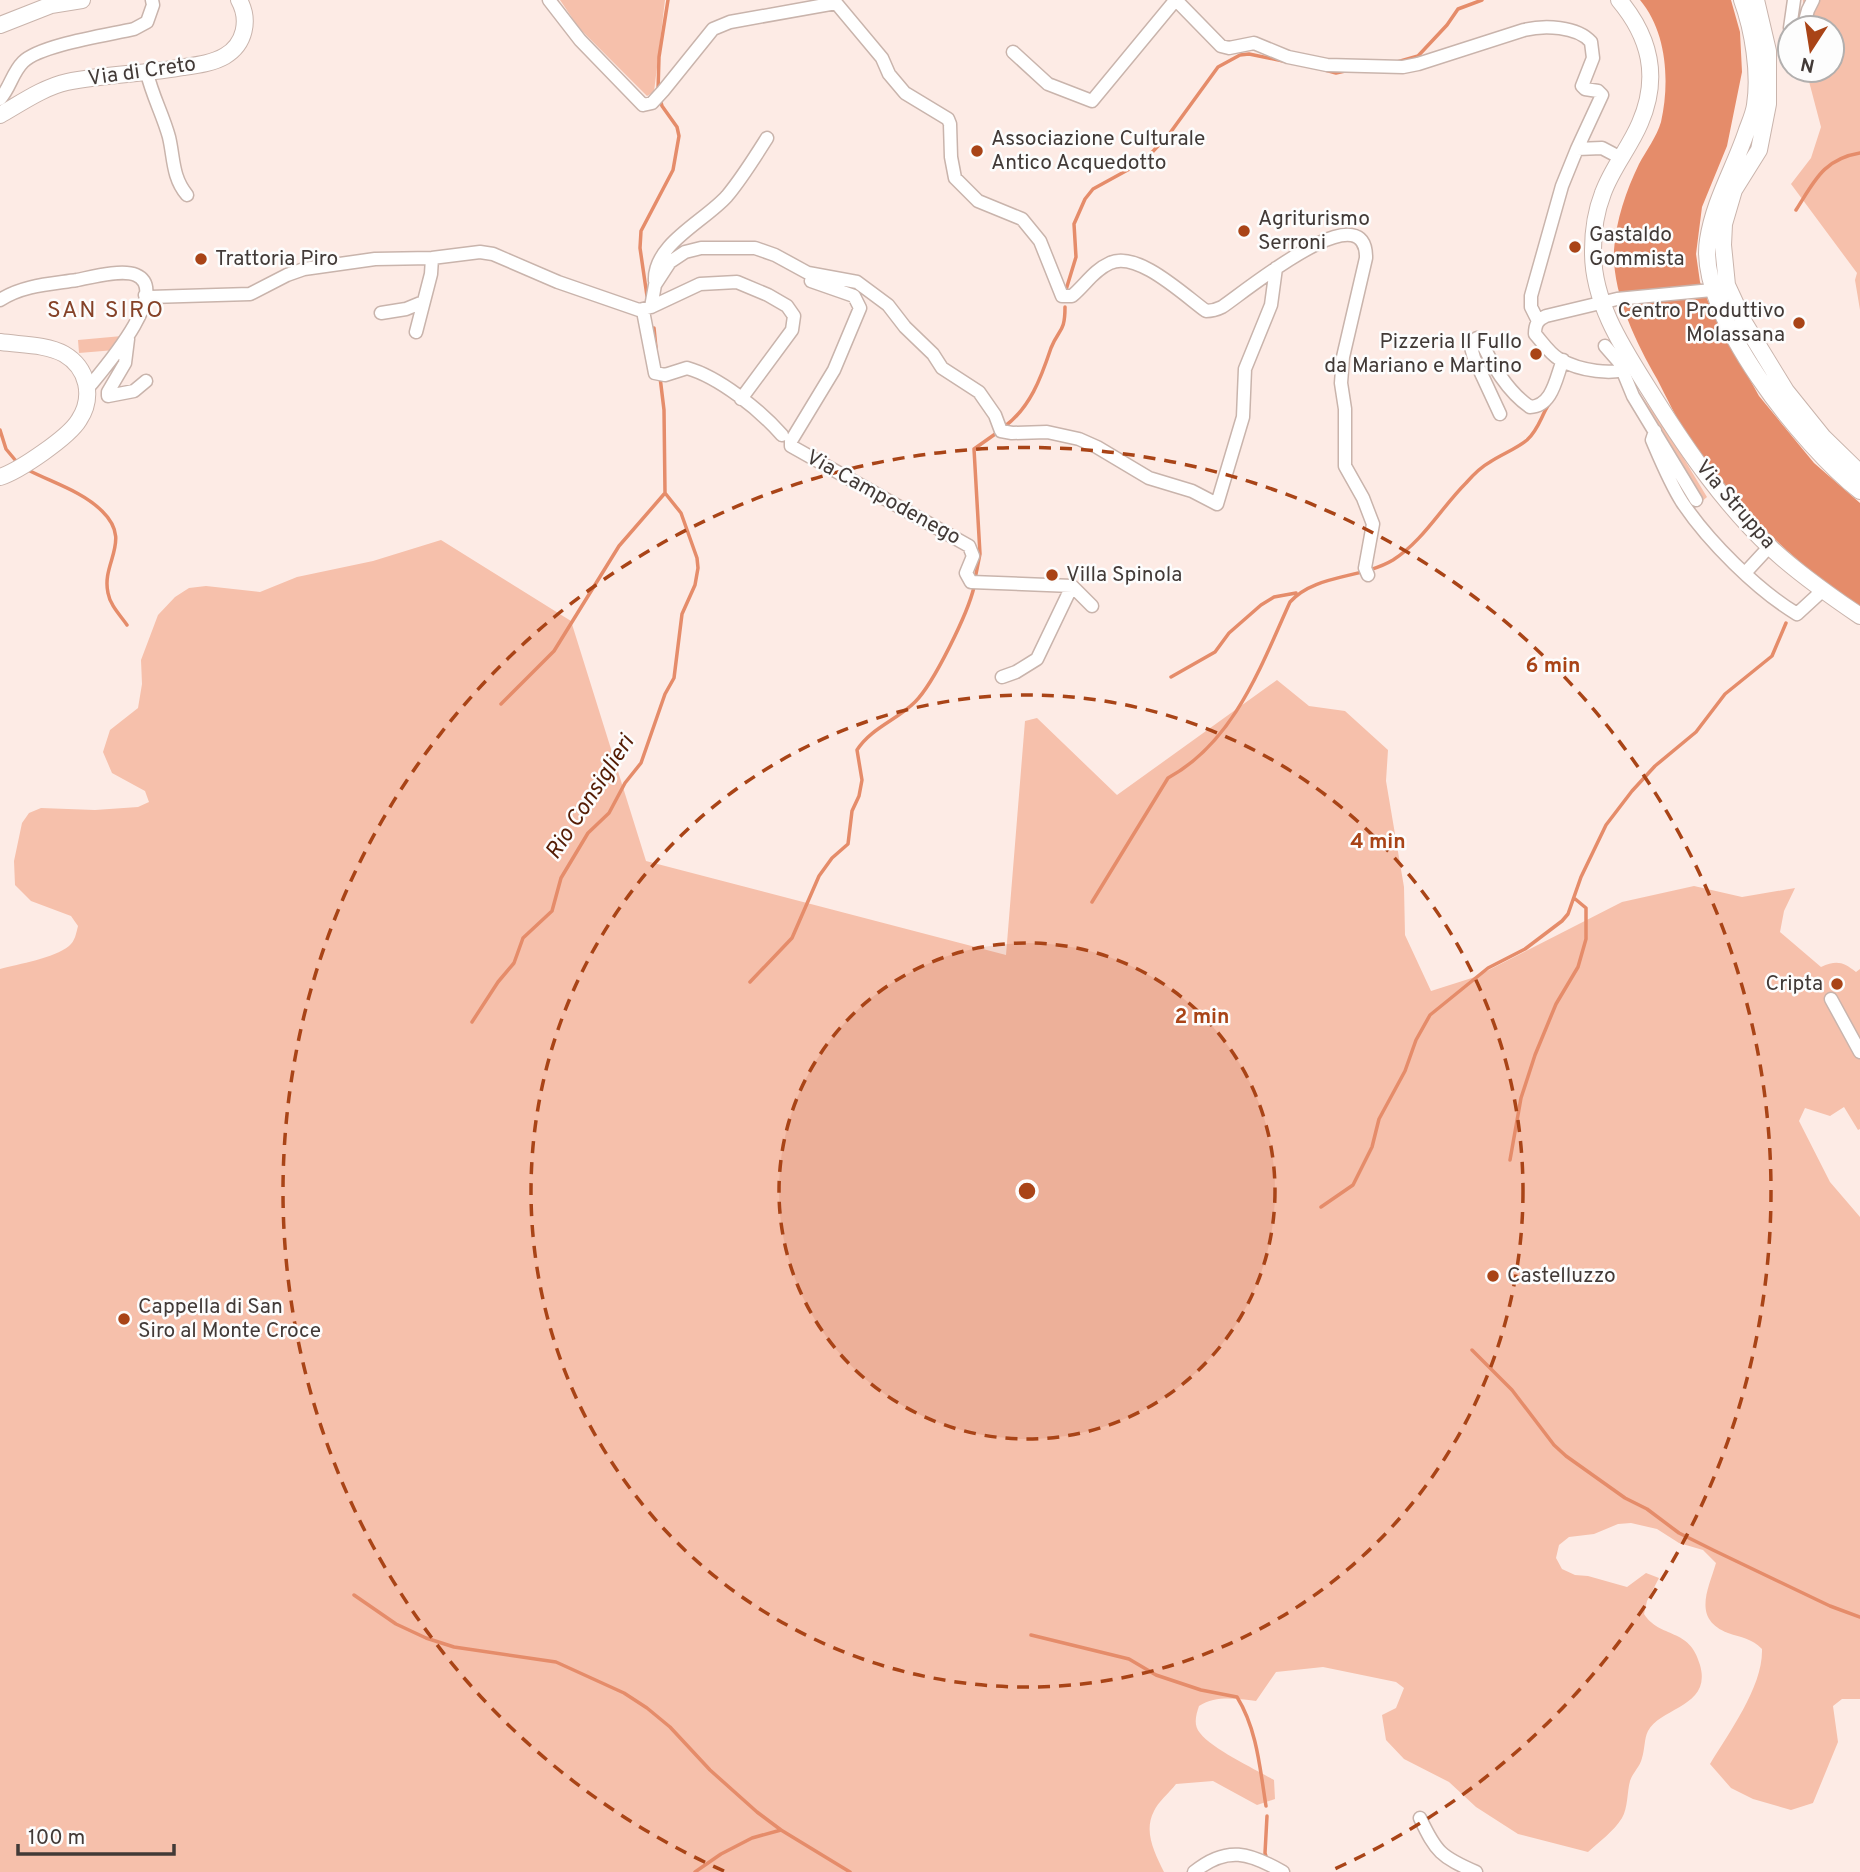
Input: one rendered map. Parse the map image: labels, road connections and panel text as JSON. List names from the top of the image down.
{
  "streets": {
    "main road": ["Via di Creto", "Via Struppa"],
    "street": ["Via Campodenego"]
  },
  "districts": ["SAN SIRO"],
  "water": ["Rio Consiglieri"],
  "places": [
    "Associazione Culturale Antico Acquedotto",
    "Agriturismo Serroni",
    "Gastaldo Gommista",
    "Trattoria Piro",
    "Centro Produttivo Molassana",
    "Pizzeria Il Fullo da Mariano e Martino",
    "Villa Spinola",
    "Cripta",
    "Castelluzzo",
    "Cappella di San Siro al Monte Croce"
  ],
  "scale_bar": "100 m",
  "north": "bottom",
  "rings": ["6 min", "4 min", "2 min"]
}
